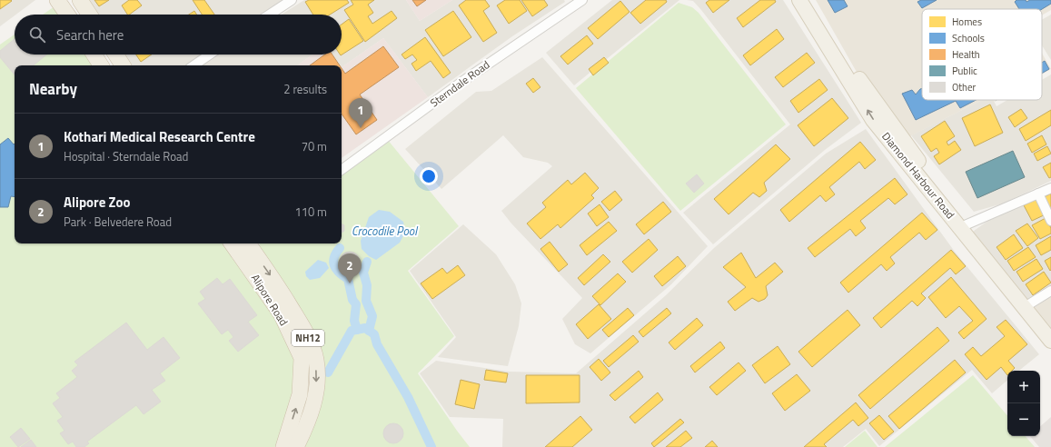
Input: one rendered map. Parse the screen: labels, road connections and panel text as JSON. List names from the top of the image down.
{
  "streets": {
    "highway": ["Alipore Road", "NH12"],
    "main road": ["Diamond Harbour Road"],
    "street": ["Sterndale Road"]
  },
  "water": ["Crocodile Pool"],
  "legend": [
    "Homes",
    "Schools",
    "Health",
    "Public",
    "Other"
  ],
  "page": {
    "search": "Search here",
    "heading": ["Nearby", "2 results"],
    "pins": ["1", "2"],
    "list": [
      {
        "mark": "1",
        "name": "Kothari Medical Research Centre",
        "note": "Hospital · Sterndale Road",
        "value": "70 m"
      },
      {
        "mark": "2",
        "name": "Alipore Zoo",
        "note": "Park · Belvedere Road",
        "value": "110 m"
      }
    ],
    "map_buttons": ["+", "−"]
  }
}
